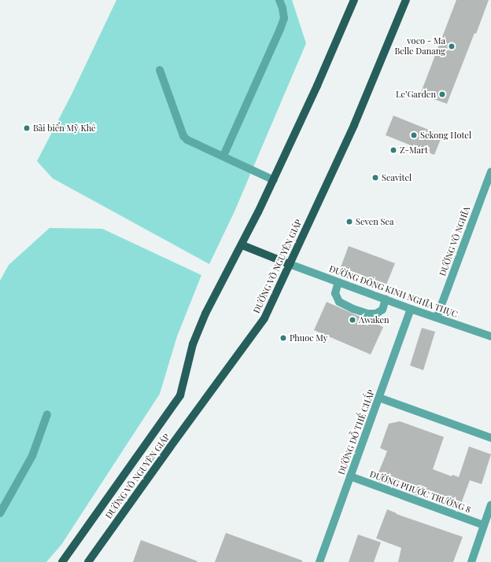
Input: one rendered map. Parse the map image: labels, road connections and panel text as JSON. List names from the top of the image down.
{
  "streets": {
    "main road": ["ĐƯỜNG VÕ NGUYÊN GIÁP"],
    "street": [
      "ĐƯỜNG VÕ NGHĨA",
      "ĐƯỜNG ĐÔNG KINH NGHĨA THỤC",
      "ĐƯỜNG ĐỖ THẾ CHẤP",
      "ĐƯỜNG PHƯỚC TRƯỜNG 8"
    ]
  },
  "crossings": [
    ["ĐƯỜNG VÕ NGHĨA", "ĐƯỜNG ĐÔNG KINH NGHĨA THỤC"],
    ["ĐƯỜNG VÕ NGUYÊN GIÁP", "ĐƯỜNG ĐÔNG KINH NGHĨA THỤC"],
    ["ĐƯỜNG ĐÔNG KINH NGHĨA THỤC", "ĐƯỜNG ĐỖ THẾ CHẤP"],
    ["ĐƯỜNG ĐỖ THẾ CHẤP", "ĐƯỜNG PHƯỚC TRƯỜNG 8"]
  ],
  "places": [
    "voco - Ma Belle Danang",
    "Le’Garden",
    "Bãi biển Mỹ Khê",
    "Sekong Hotel",
    "Z-Mart",
    "Seavitel",
    "Seven Sea",
    "Awaken",
    "Phuoc My"
  ]
}
